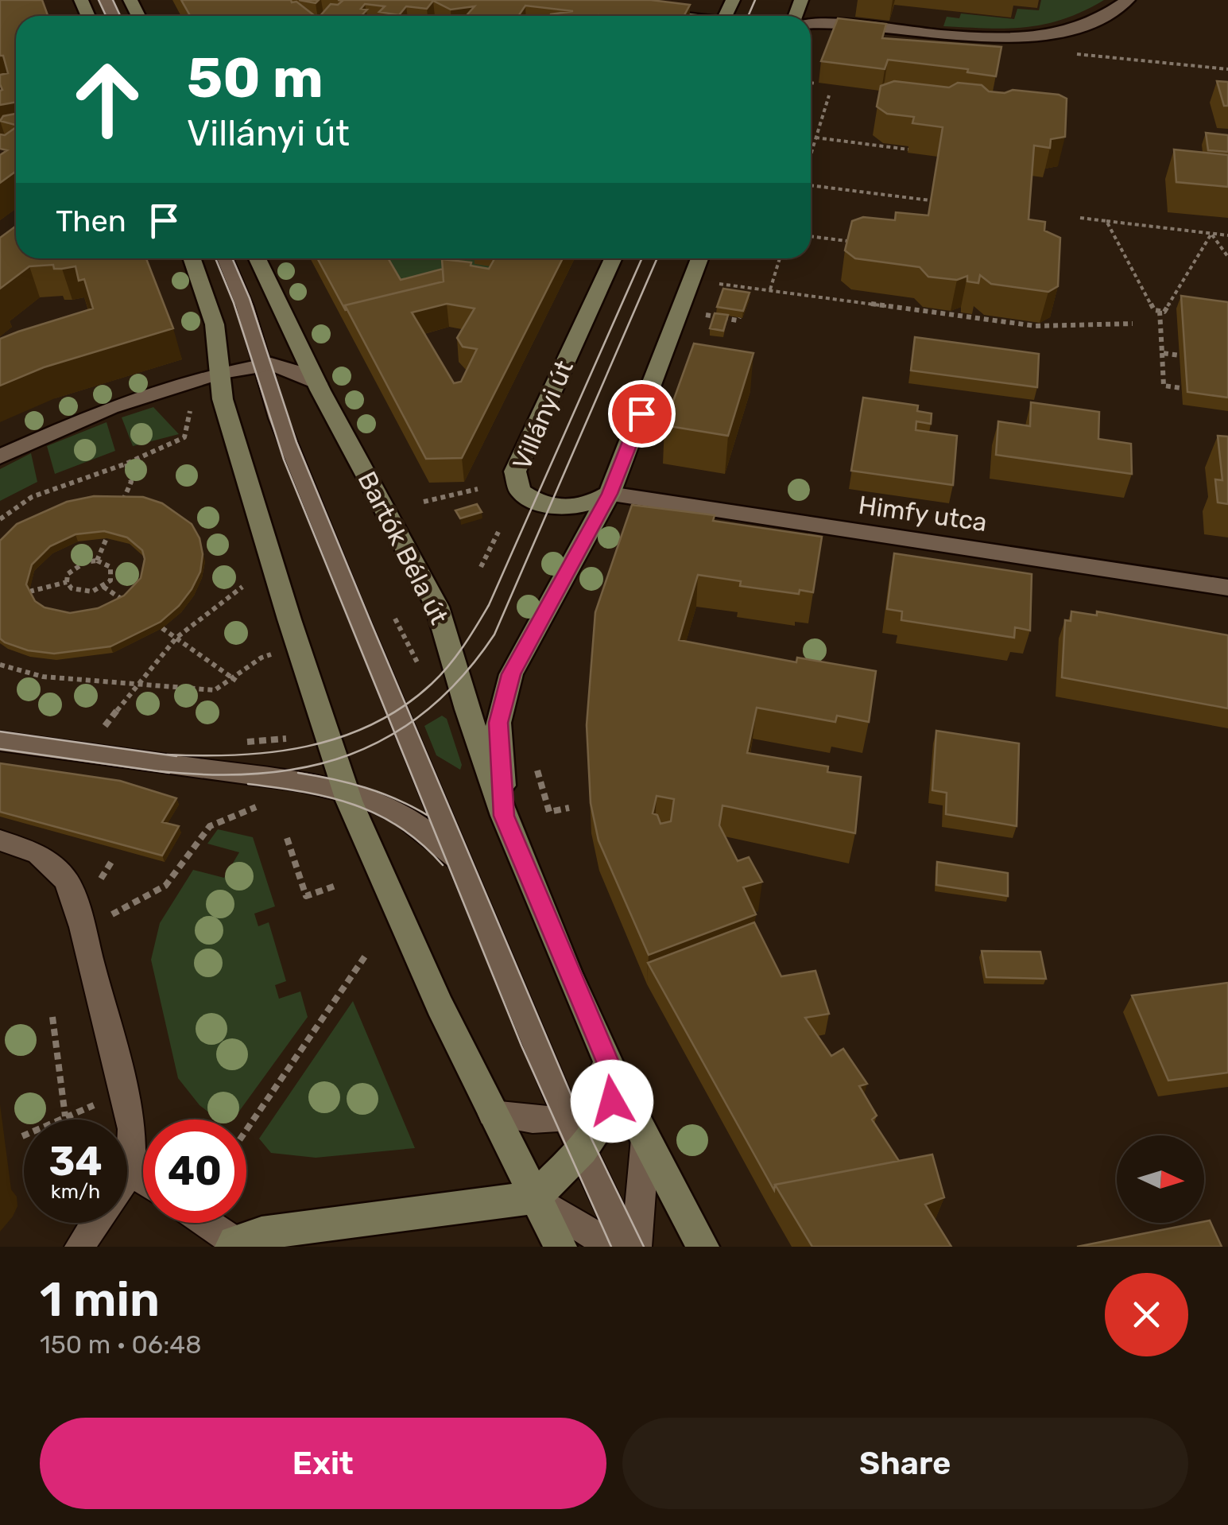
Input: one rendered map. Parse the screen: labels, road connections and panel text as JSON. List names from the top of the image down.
{
  "streets": {
    "main road": ["Villányi út", "Bartók Béla út"],
    "street": ["Himfy utca"]
  },
  "crossings": [
    ["Villányi út", "Himfy utca"]
  ],
  "north": "right",
  "page": {
    "turn": ["50 m", "Villányi út"],
    "then": "Then",
    "speed": "34 km/h",
    "limit": "40",
    "heading": ["1 min", "150 m · 06:48"],
    "buttons": ["Exit", "Share"]
  }
}
